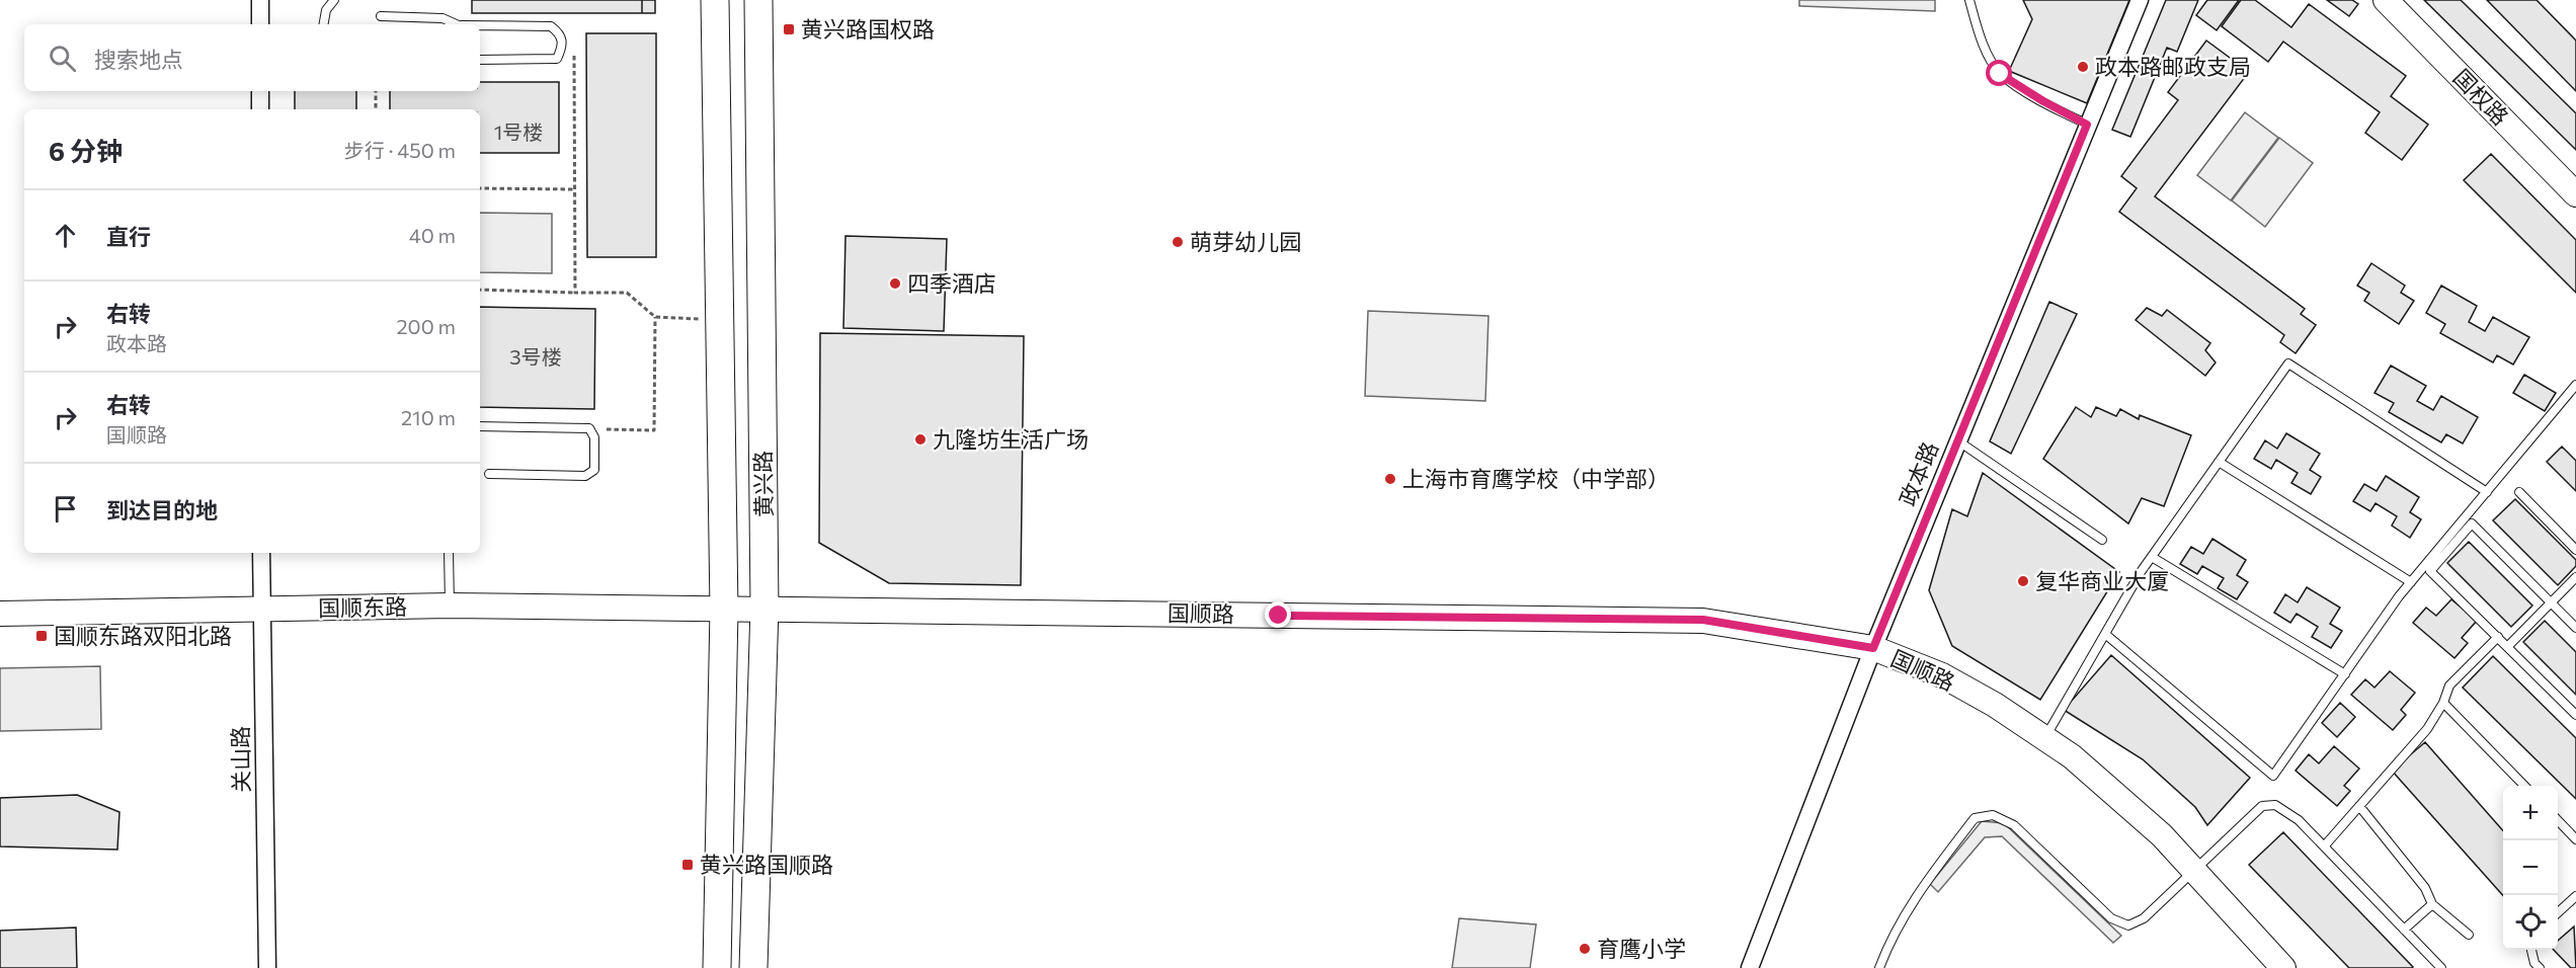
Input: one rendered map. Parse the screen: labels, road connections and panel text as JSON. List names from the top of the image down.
{
  "streets": {
    "main road": ["黄兴路"],
    "street": [
      "国权路",
      "政本路",
      "国顺东路",
      "国顺路",
      "关山路"
    ]
  },
  "crossings": [
    ["政本路", "国顺路"],
    ["黄兴路", "国顺东路"],
    ["黄兴路", "国顺路"],
    ["国顺东路", "国顺路"],
    ["国顺东路", "关山路"]
  ],
  "places": {
    "transit": ["黄兴路国权路", "国顺东路双阳北路", "黄兴路国顺路"],
    "other": [
      "政本路邮政支局",
      "萌芽幼儿园",
      "四季酒店",
      "九隆坊生活广场",
      "上海市育鹰学校（中学部）",
      "复华商业大厦",
      "育鹰小学"
    ]
  },
  "house_numbers": ["1号楼", "3号楼"],
  "page": {
    "search": "搜索地点",
    "heading": ["6 分钟", "步行 · 450 m"],
    "list": [
      ["直行", "40 m"],
      ["右转", "政本路", "200 m"],
      ["右转", "国顺路", "210 m"],
      "到达目的地"
    ],
    "map_buttons": ["+", "−"]
  }
}
